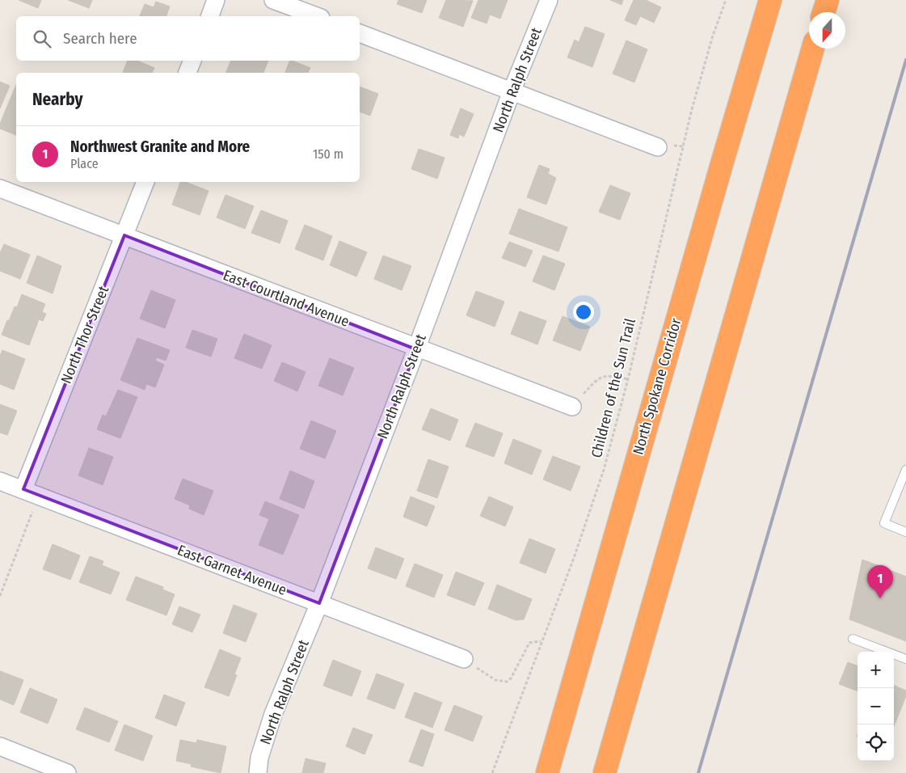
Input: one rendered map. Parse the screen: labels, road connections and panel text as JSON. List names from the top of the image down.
{
  "streets": {
    "highway": ["North Spokane Corridor"],
    "street": [
      "North Ralph Street",
      "East Courtland Avenue",
      "North Thor Street",
      "East Garnet Avenue"
    ],
    "path": ["Children of the Sun Trail"]
  },
  "crossings": [
    ["North Ralph Street", "East Courtland Avenue"],
    ["North Ralph Street", "East Garnet Avenue"],
    ["East Courtland Avenue", "North Thor Street"],
    ["North Thor Street", "East Garnet Avenue"]
  ],
  "north": "bottom",
  "page": {
    "search": "Search here",
    "heading": "Nearby",
    "list": [
      {
        "mark": "1",
        "name": "Northwest Granite and More",
        "note": "Place",
        "value": "150 m"
      }
    ],
    "pins": "1",
    "map_buttons": ["+", "−"]
  }
}
